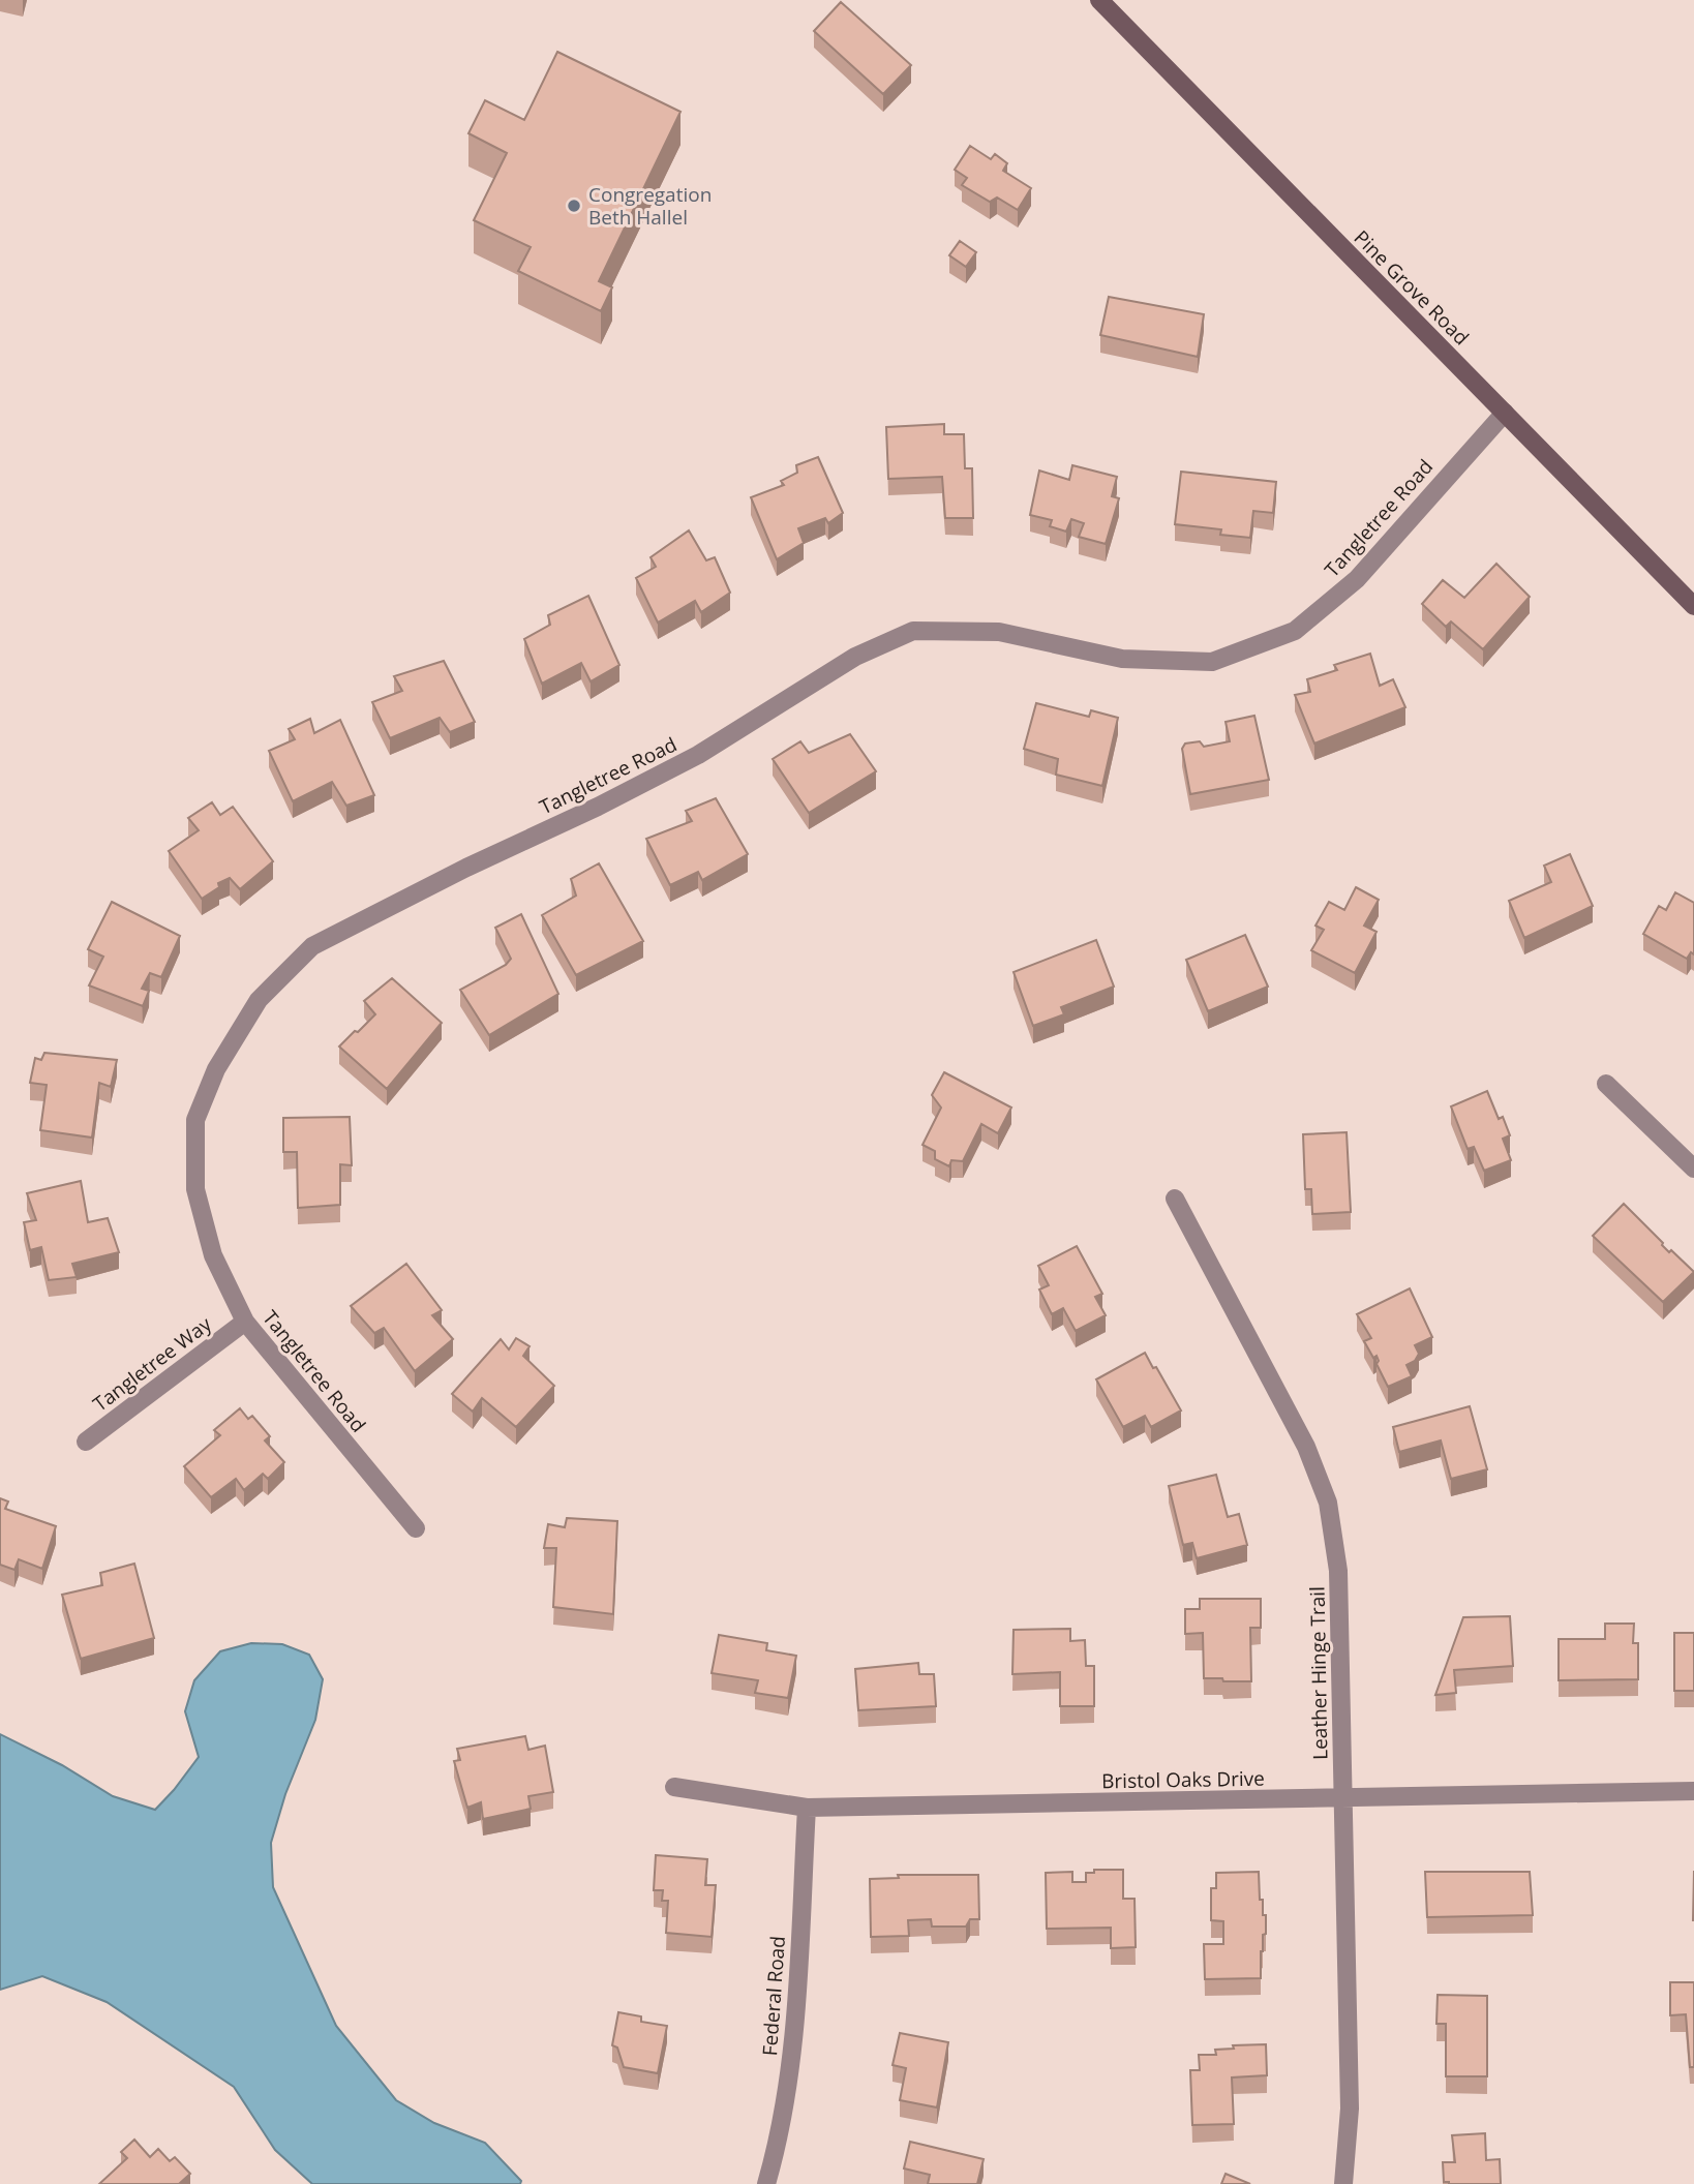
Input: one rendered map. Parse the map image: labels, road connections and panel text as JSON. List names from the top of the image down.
{
  "streets": {
    "main road": ["Pine Grove Road"],
    "street": [
      "Tangletree Road",
      "Tangletree Way",
      "Leather Hinge Trail",
      "Bristol Oaks Drive",
      "Federal Road"
    ]
  },
  "crossings": [
    ["Pine Grove Road", "Tangletree Road"],
    ["Tangletree Road", "Tangletree Way"],
    ["Leather Hinge Trail", "Bristol Oaks Drive"],
    ["Bristol Oaks Drive", "Federal Road"]
  ],
  "places": ["Congregation Beth Hallel"]
}
